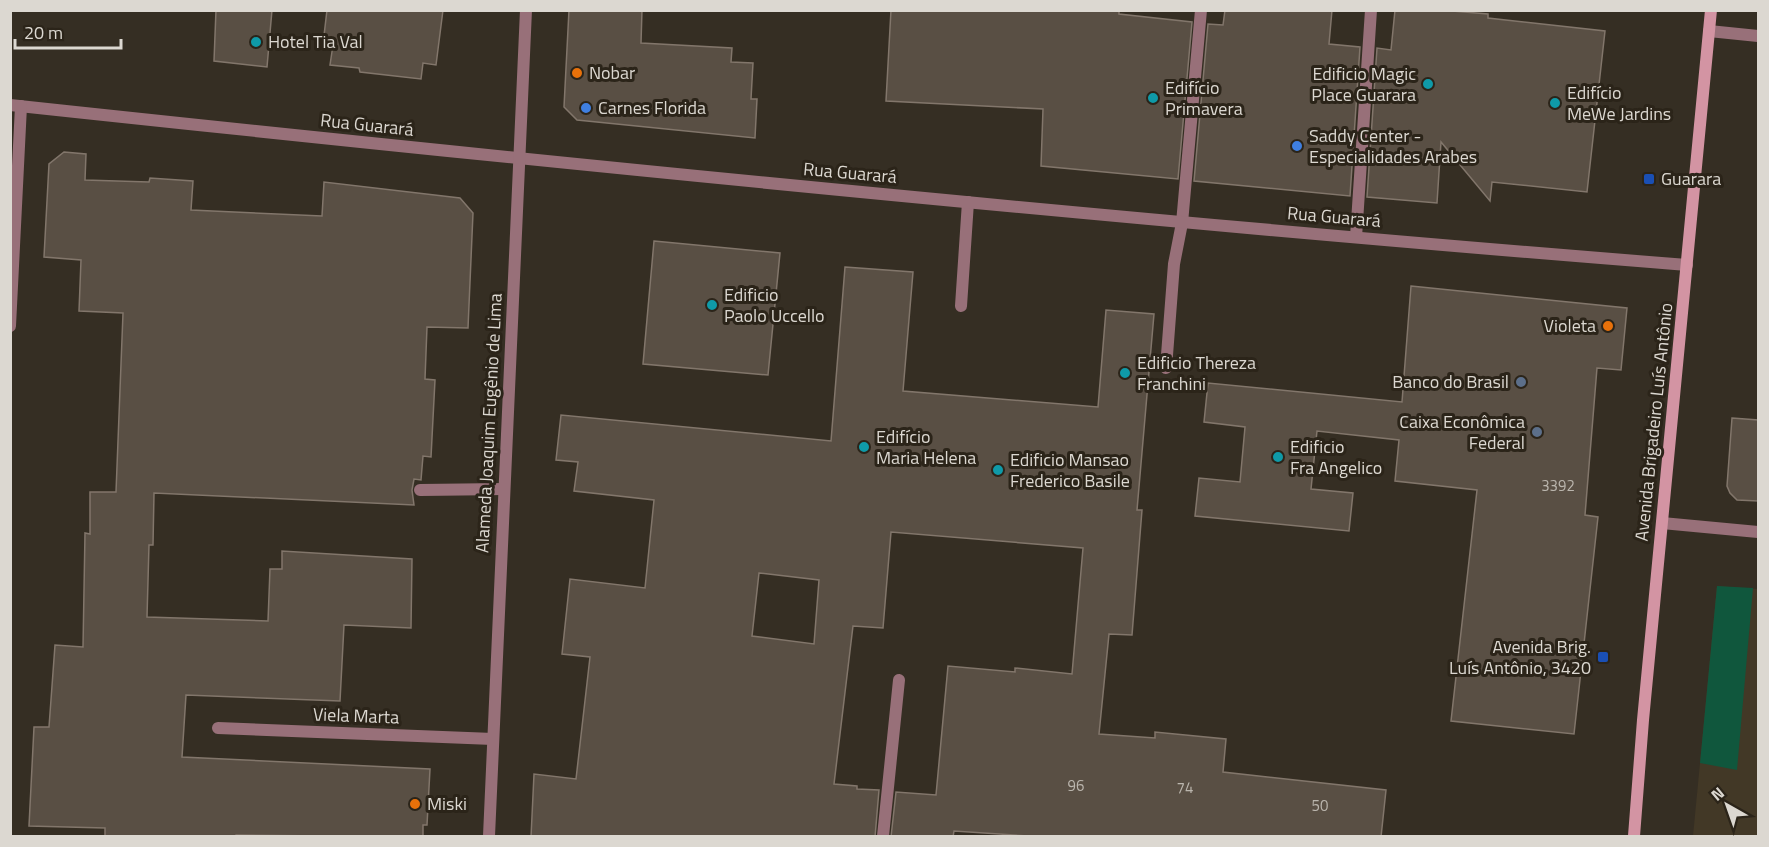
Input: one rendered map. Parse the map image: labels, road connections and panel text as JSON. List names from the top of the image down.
{
  "streets": {
    "main road": ["Avenida Brigadeiro Luís Antônio"],
    "street": ["Rua Guarará", "Alameda Joaquim Eugênio de Lima", "Viela Marta"]
  },
  "crossings": [
    ["Rua Guarará", "Avenida Brigadeiro Luís Antônio"],
    ["Rua Guarará", "Alameda Joaquim Eugênio de Lima"],
    ["Alameda Joaquim Eugênio de Lima", "Viela Marta"]
  ],
  "places": {
    "other": [
      "Hotel Tia Val",
      "Nobar",
      "Edificio Magic Place Guarara",
      "Edifício Primavera",
      "Edifício MeWe Jardins",
      "Carnes Florida",
      "Saddy Center - Especialidades Arabes",
      "Edificio Paolo Uccello",
      "Violeta",
      "Edificio Thereza Franchini",
      "Banco do Brasil",
      "Caixa Econômica Federal",
      "Edifício Maria Helena",
      "Edificio Fra Angelico",
      "Edificio Mansao Frederico Basile",
      "Miski"
    ],
    "transit": ["Guarara", "Avenida Brig. Luís Antônio, 3420"]
  },
  "house_numbers": [
    "3392",
    "96",
    "74",
    "50"
  ],
  "scale_bar": "20 m",
  "north": "top left"
}
